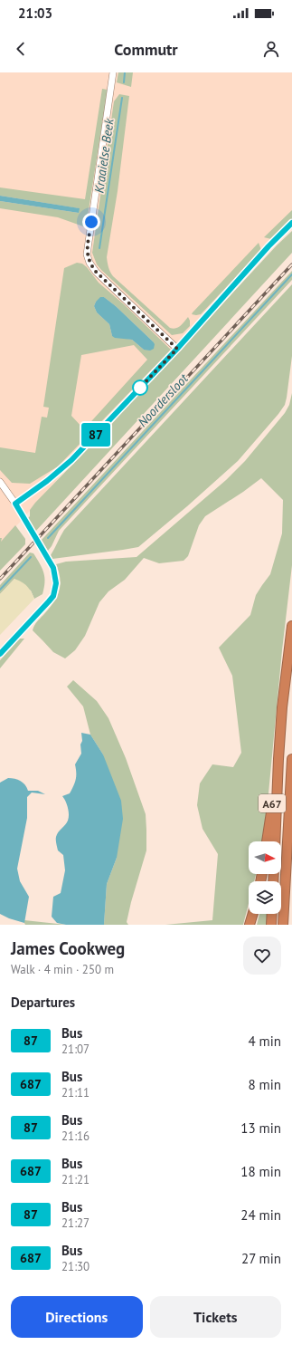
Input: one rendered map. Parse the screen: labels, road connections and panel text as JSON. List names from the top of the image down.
{
  "streets": {
    "highway": ["A67"]
  },
  "water": ["Kraaielse Beek", "Noordersloot"],
  "lines": ["bus line 87"],
  "north": "right",
  "page": {
    "status": "21:03",
    "header": "Commutr",
    "on_map": "87",
    "heading": [
      ["James Cookweg", "Walk · 4 min · 250 m"],
      "Departures"
    ],
    "list": [
      {
        "mark": "87",
        "name": "Bus",
        "note": "21:07",
        "value": "4 min"
      },
      {
        "mark": "687",
        "name": "Bus",
        "note": "21:11",
        "value": "8 min"
      },
      {
        "mark": "87",
        "name": "Bus",
        "note": "21:16",
        "value": "13 min"
      },
      {
        "mark": "687",
        "name": "Bus",
        "note": "21:21",
        "value": "18 min"
      },
      {
        "mark": "87",
        "name": "Bus",
        "note": "21:27",
        "value": "24 min"
      },
      {
        "mark": "687",
        "name": "Bus",
        "note": "21:30",
        "value": "27 min"
      }
    ],
    "buttons": ["Directions", "Tickets"]
  }
}
